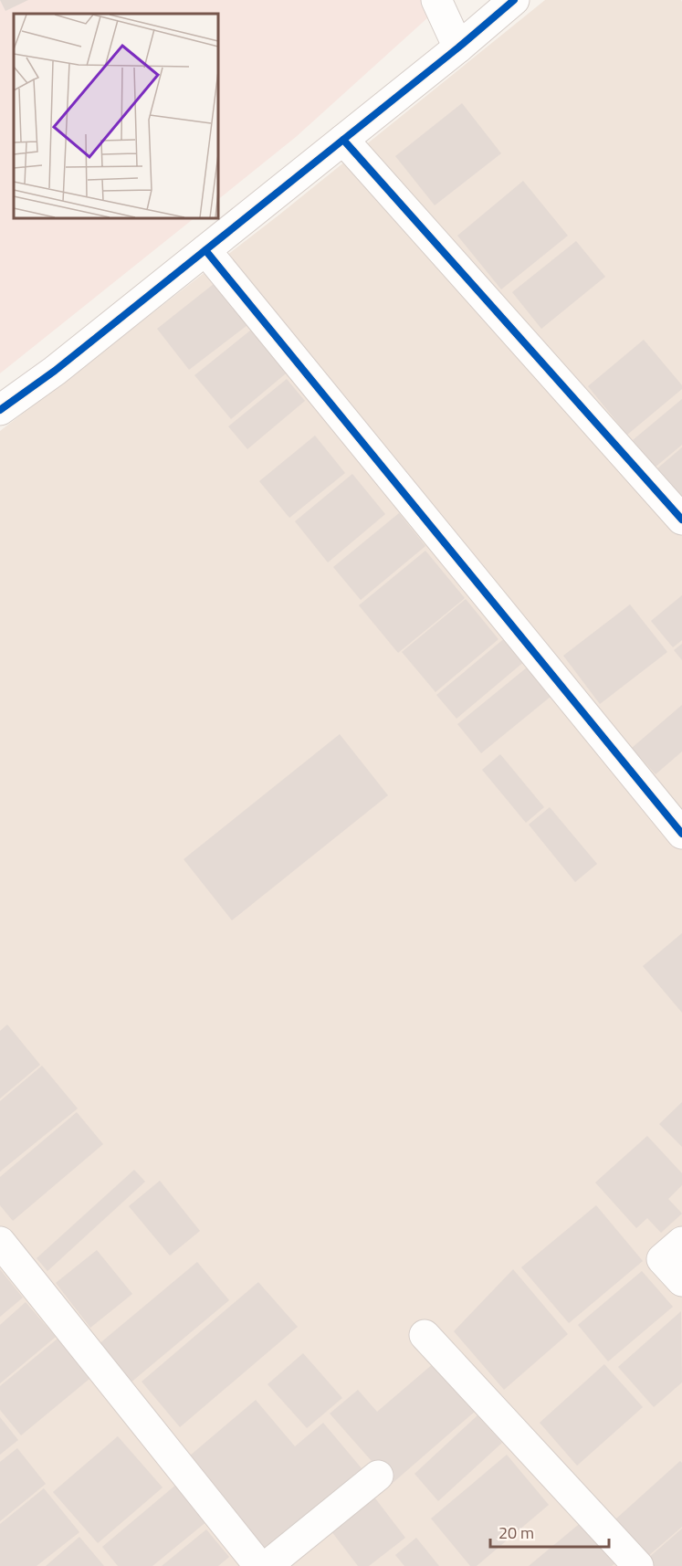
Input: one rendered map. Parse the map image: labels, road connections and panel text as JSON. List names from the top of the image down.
{
  "scale_bar": "20 m"
}
